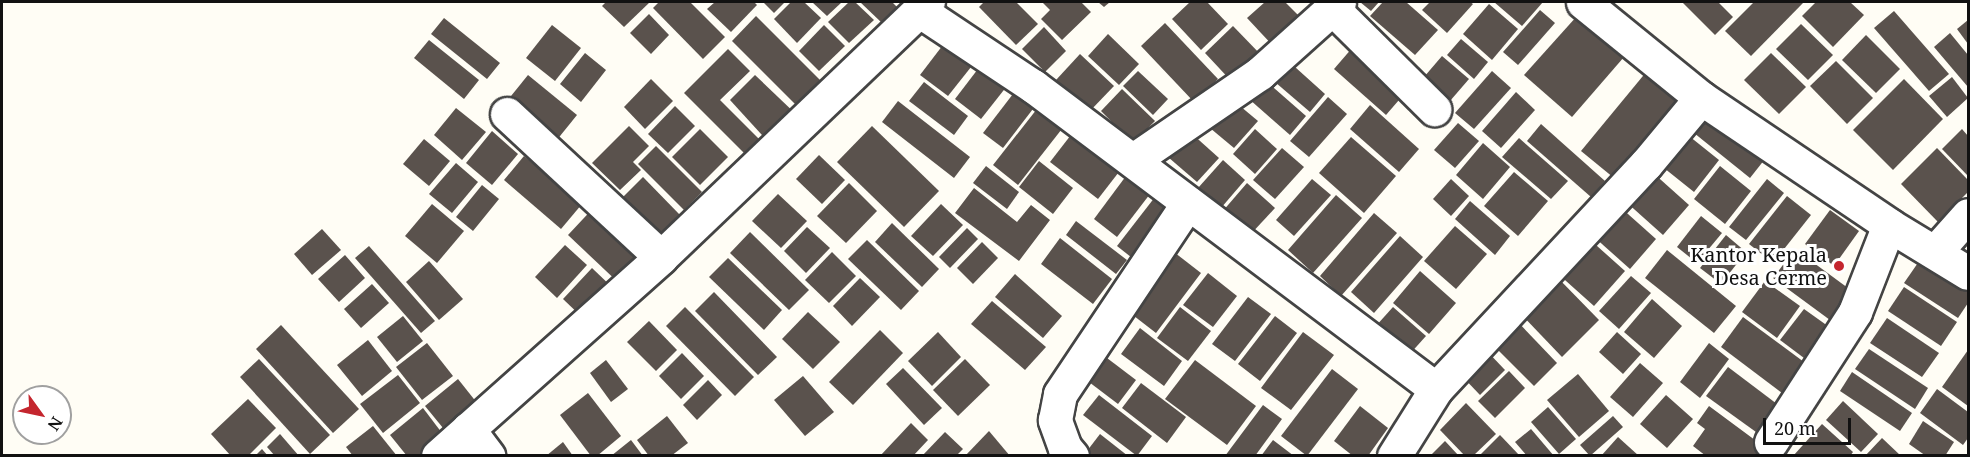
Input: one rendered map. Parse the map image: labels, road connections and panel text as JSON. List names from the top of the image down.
{
  "places": ["Kantor Kepala Desa Cerme"],
  "scale_bar": "20 m",
  "north": "bottom right"
}
